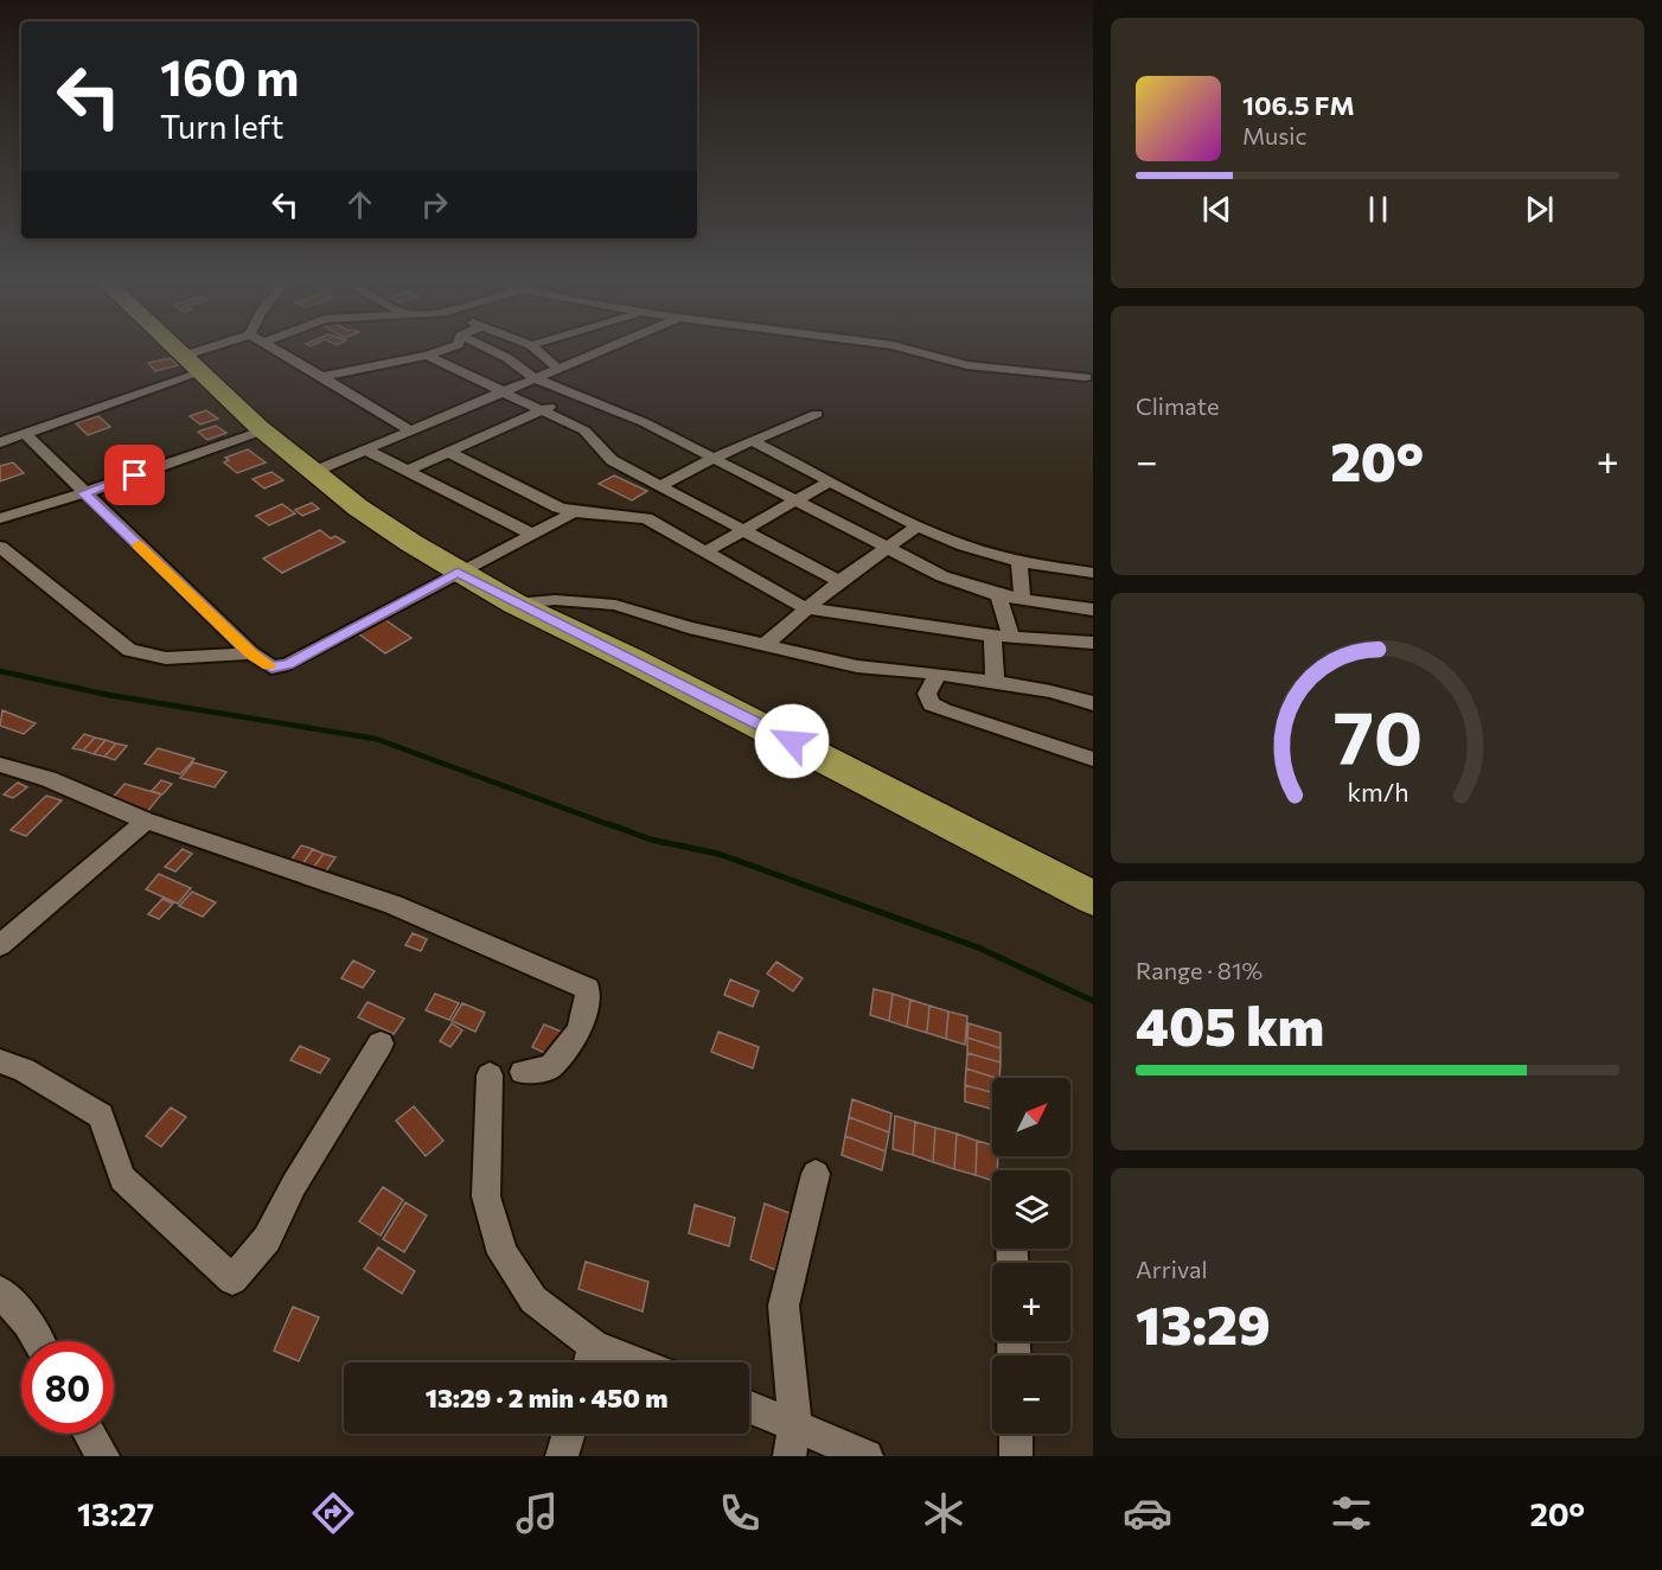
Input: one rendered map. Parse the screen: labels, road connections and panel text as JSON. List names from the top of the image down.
{
  "north": "top right",
  "page": {
    "turn": ["160 m", "Turn left"],
    "song": ["106.5 FM", "Music"],
    "tile": [
      "Climate",
      ["Range · 81%", "405 km"],
      ["Arrival", "13:29"]
    ],
    "heat": ["−", "20°", "+"],
    "map_buttons": ["+", "−"],
    "limit": "80",
    "trip": "13:29 · 2 min · 450 m",
    "tabs": ["13:27", "20°"],
    "gauge": ["70", "km/h"]
  }
}
